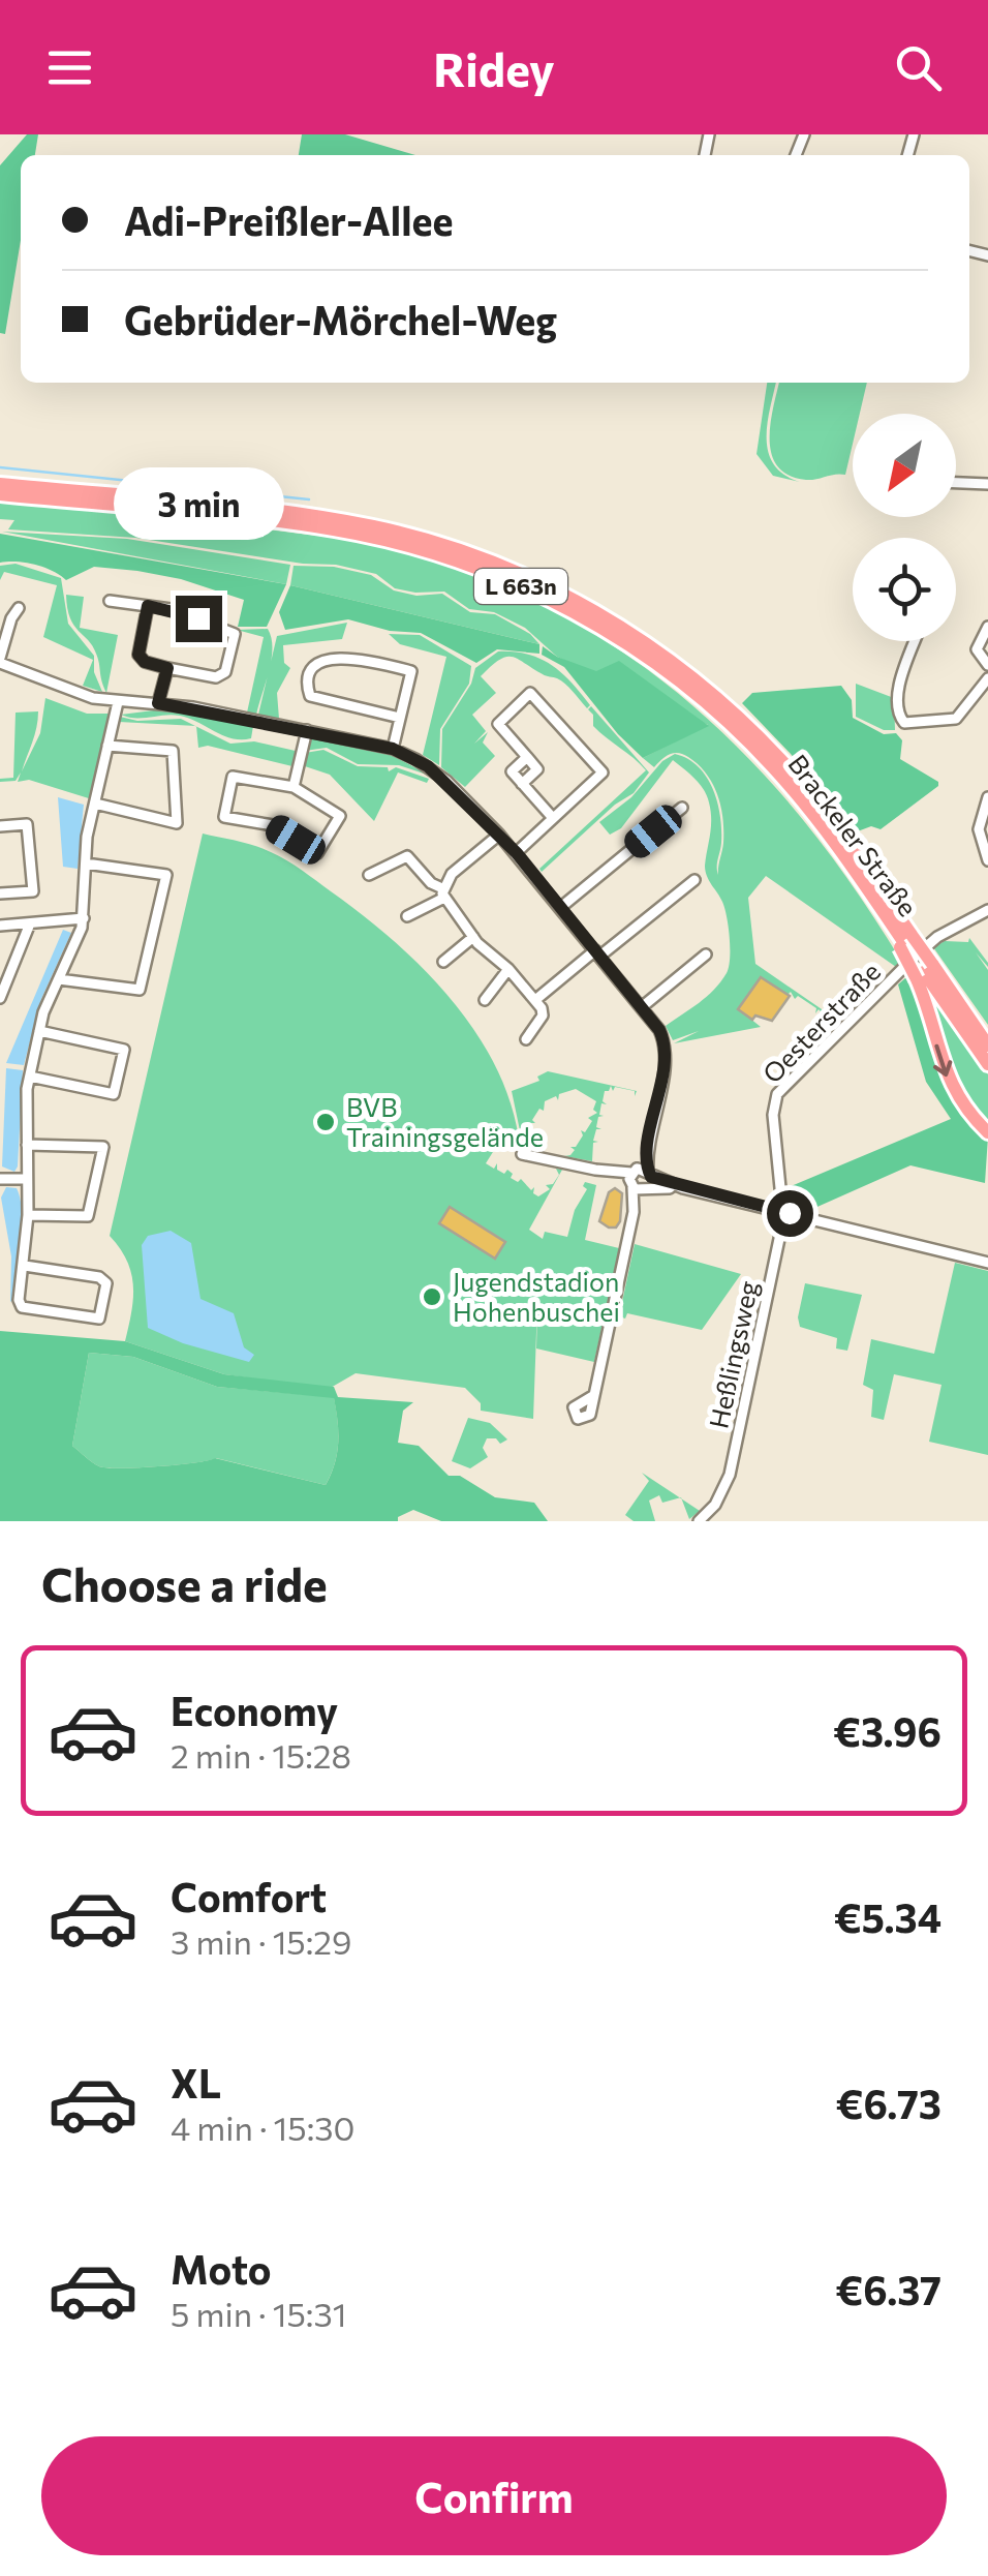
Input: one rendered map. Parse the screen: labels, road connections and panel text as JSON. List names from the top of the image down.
{
  "streets": {
    "highway": ["L 663n", "Brackeler Straße"],
    "street": ["Oesterstraße", "Heßlingsweg"]
  },
  "crossings": [
    ["Oesterstraße", "Heßlingsweg"]
  ],
  "places": ["BVB Trainingsgelände", "Jugendstadion Hohenbuschei"],
  "north": "bottom left",
  "page": {
    "header": "Ridey",
    "banner": ["Adi-Preißler-Allee", "Gebrüder-Mörchel-Weg"],
    "bubble": "3 min",
    "heading": "Choose a ride",
    "list": [
      {
        "name": "Economy",
        "note": "2 min · 15:28",
        "value": "€3.96"
      },
      {
        "name": "Comfort",
        "note": "3 min · 15:29",
        "value": "€5.34"
      },
      {
        "name": "XL",
        "note": "4 min · 15:30",
        "value": "€6.73"
      },
      {
        "name": "Moto",
        "note": "5 min · 15:31",
        "value": "€6.37"
      }
    ],
    "buttons": "Confirm"
  }
}
